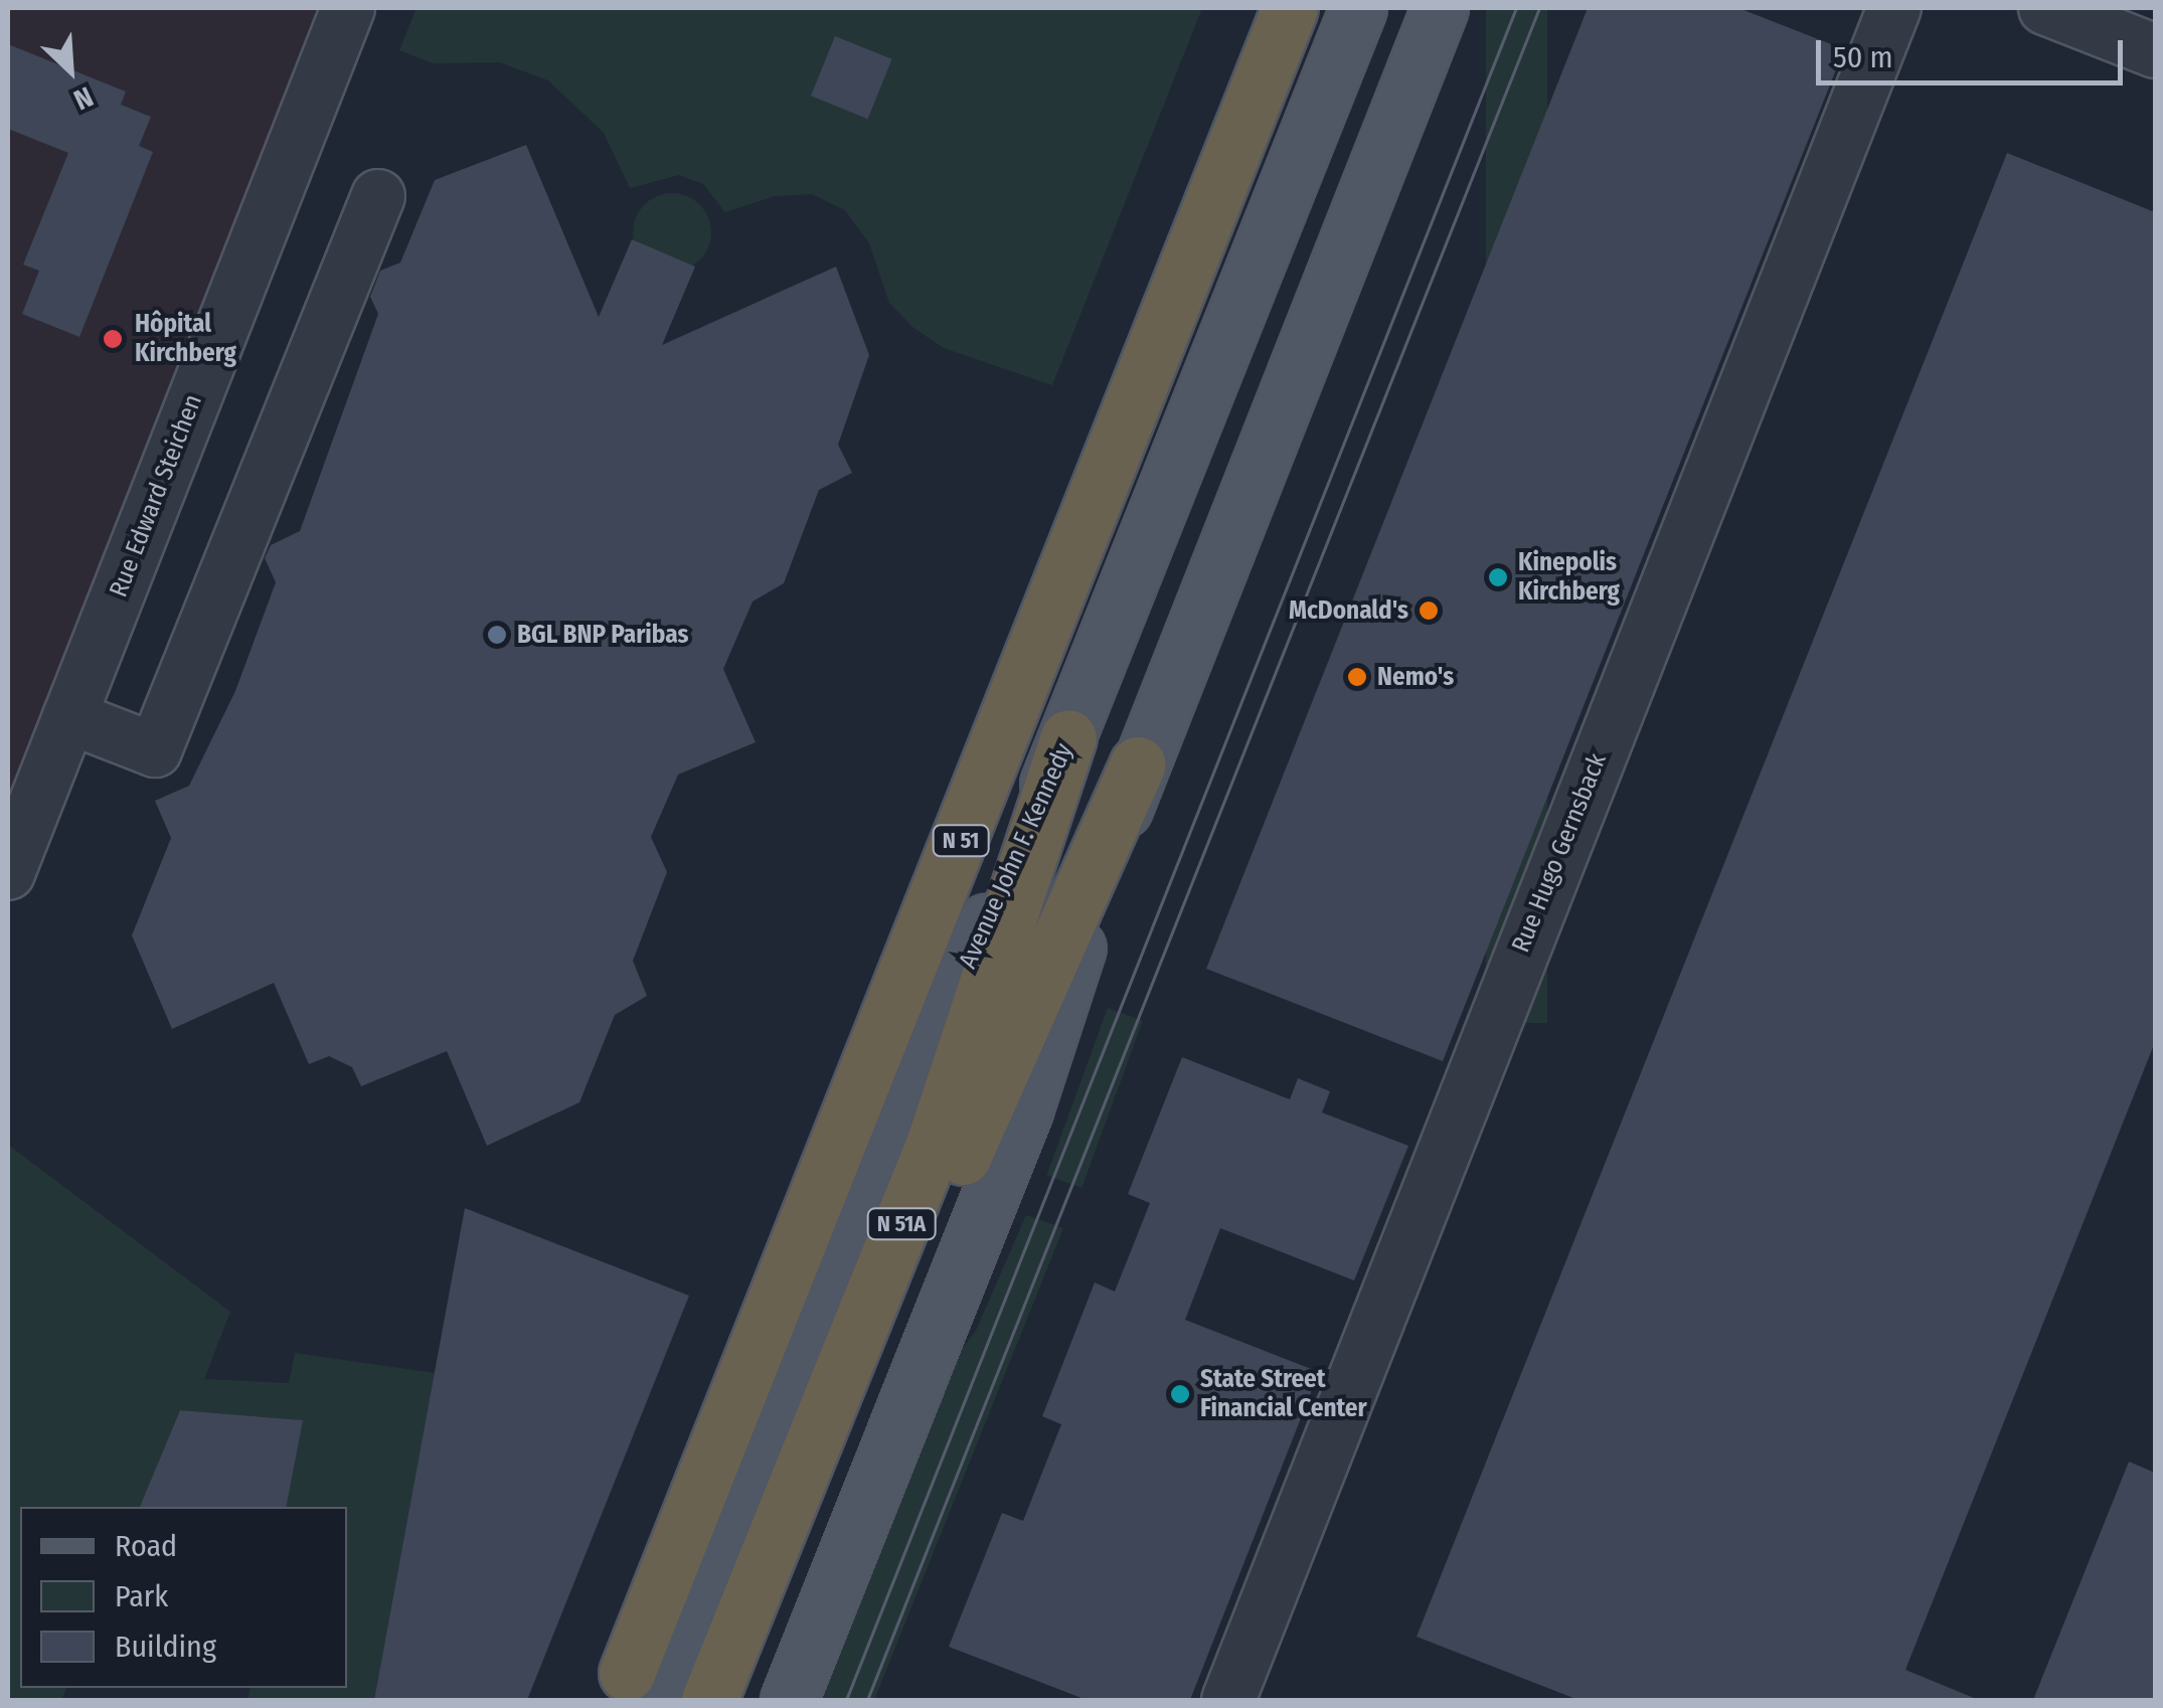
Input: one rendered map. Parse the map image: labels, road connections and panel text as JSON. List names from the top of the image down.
{
  "streets": {
    "highway": ["N 51", "N 51A"],
    "main road": ["Avenue John F. Kennedy"],
    "street": ["Rue Edward Steichen", "Rue Hugo Gernsback"]
  },
  "crossings": [
    ["N 51", "Avenue John F. Kennedy"],
    ["Avenue John F. Kennedy", "N 51A"]
  ],
  "places": [
    "Hôpital Kirchberg",
    "Kinepolis Kirchberg",
    "McDonald's",
    "BGL BNP Paribas",
    "Nemo's",
    "State Street Financial Center"
  ],
  "legend": ["Road", "Park", "Building"],
  "scale_bar": "50 m",
  "north": "bottom right"
}
